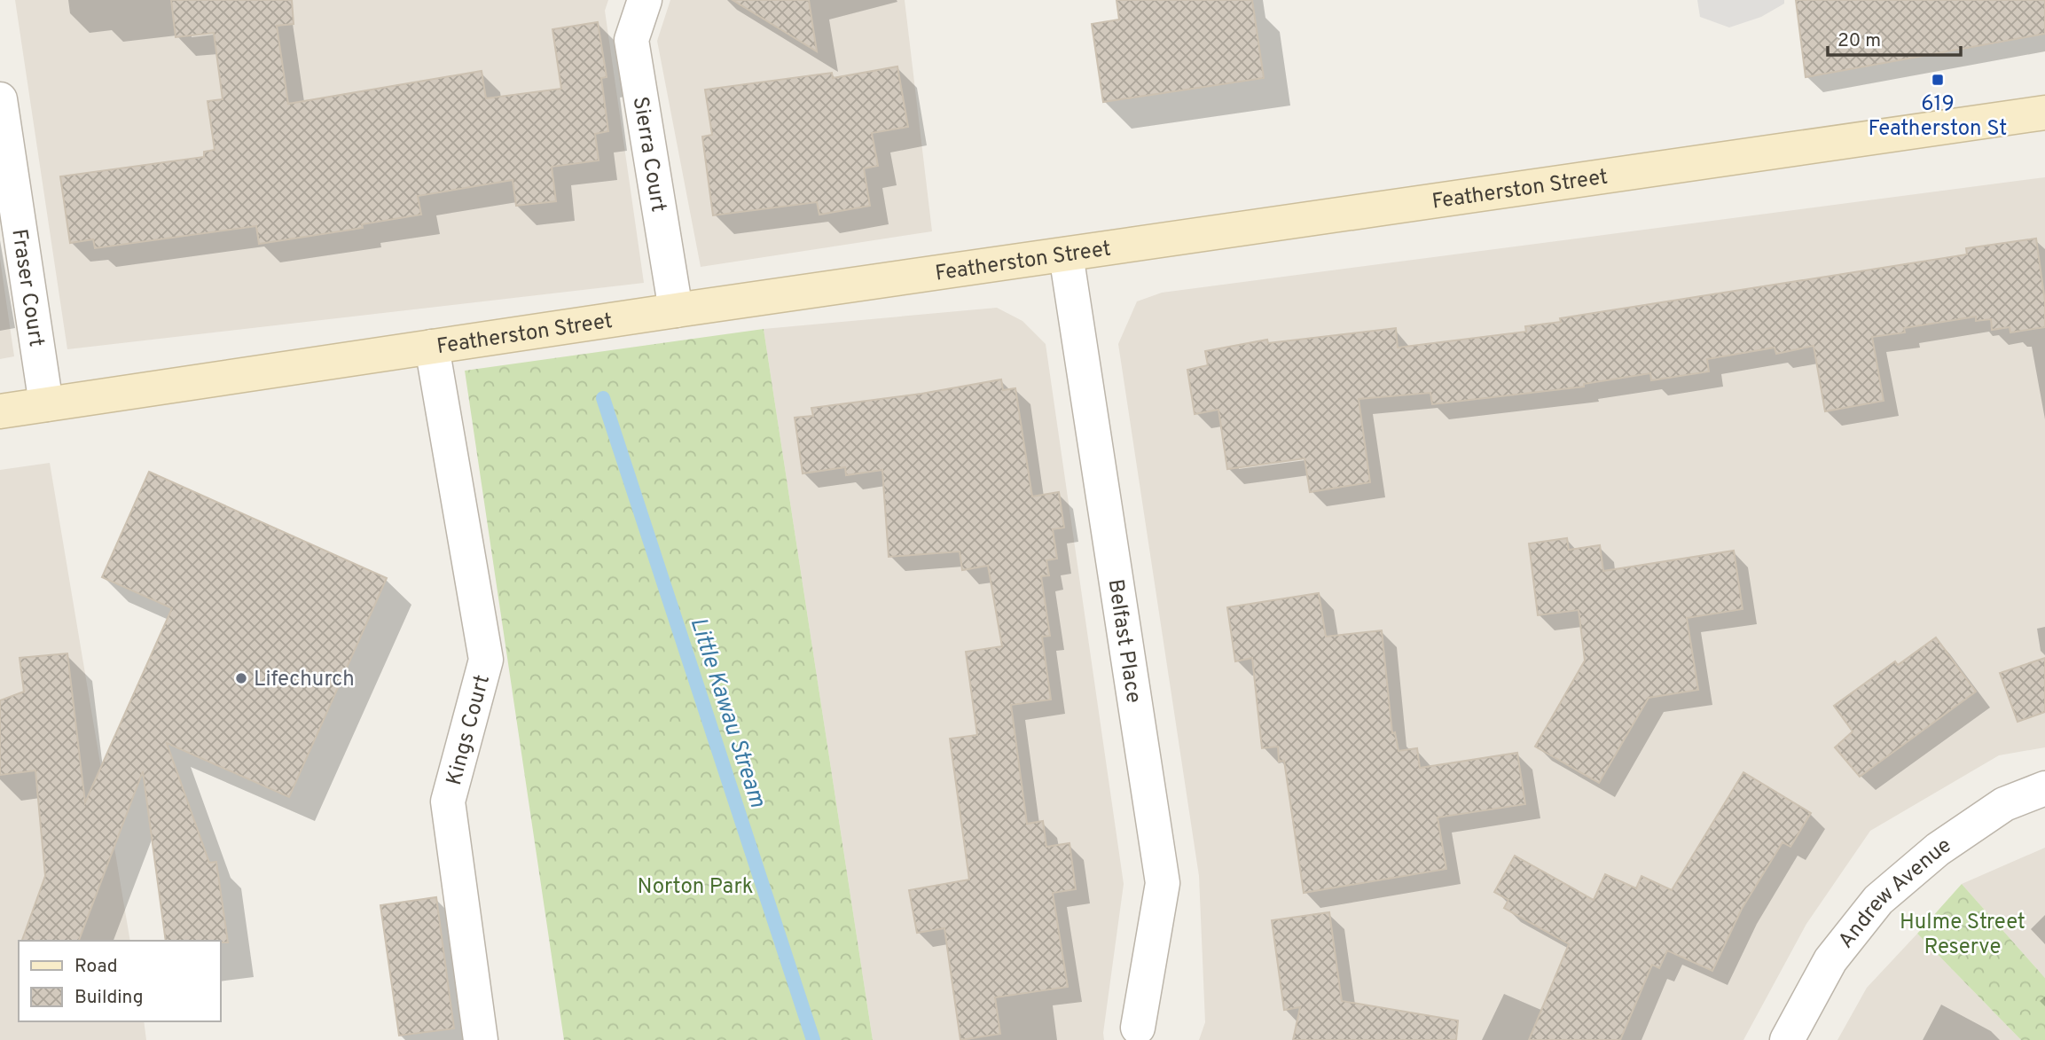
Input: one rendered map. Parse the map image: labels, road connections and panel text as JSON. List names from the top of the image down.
{
  "streets": {
    "main road": ["Featherston Street"],
    "street": [
      "Sierra Court",
      "Fraser Court",
      "Belfast Place",
      "Kings Court",
      "Andrew Avenue"
    ]
  },
  "crossings": [
    ["Sierra Court", "Featherston Street"],
    ["Featherston Street", "Fraser Court"],
    ["Featherston Street", "Belfast Place"],
    ["Featherston Street", "Kings Court"]
  ],
  "water": ["Little Kawau Stream"],
  "parks": ["Norton Park", "Hulme Street Reserve"],
  "places": {
    "transit": ["619 Featherston St"],
    "other": ["Lifechurch"]
  },
  "legend": ["Road", "Building"],
  "scale_bar": "20 m"
}
